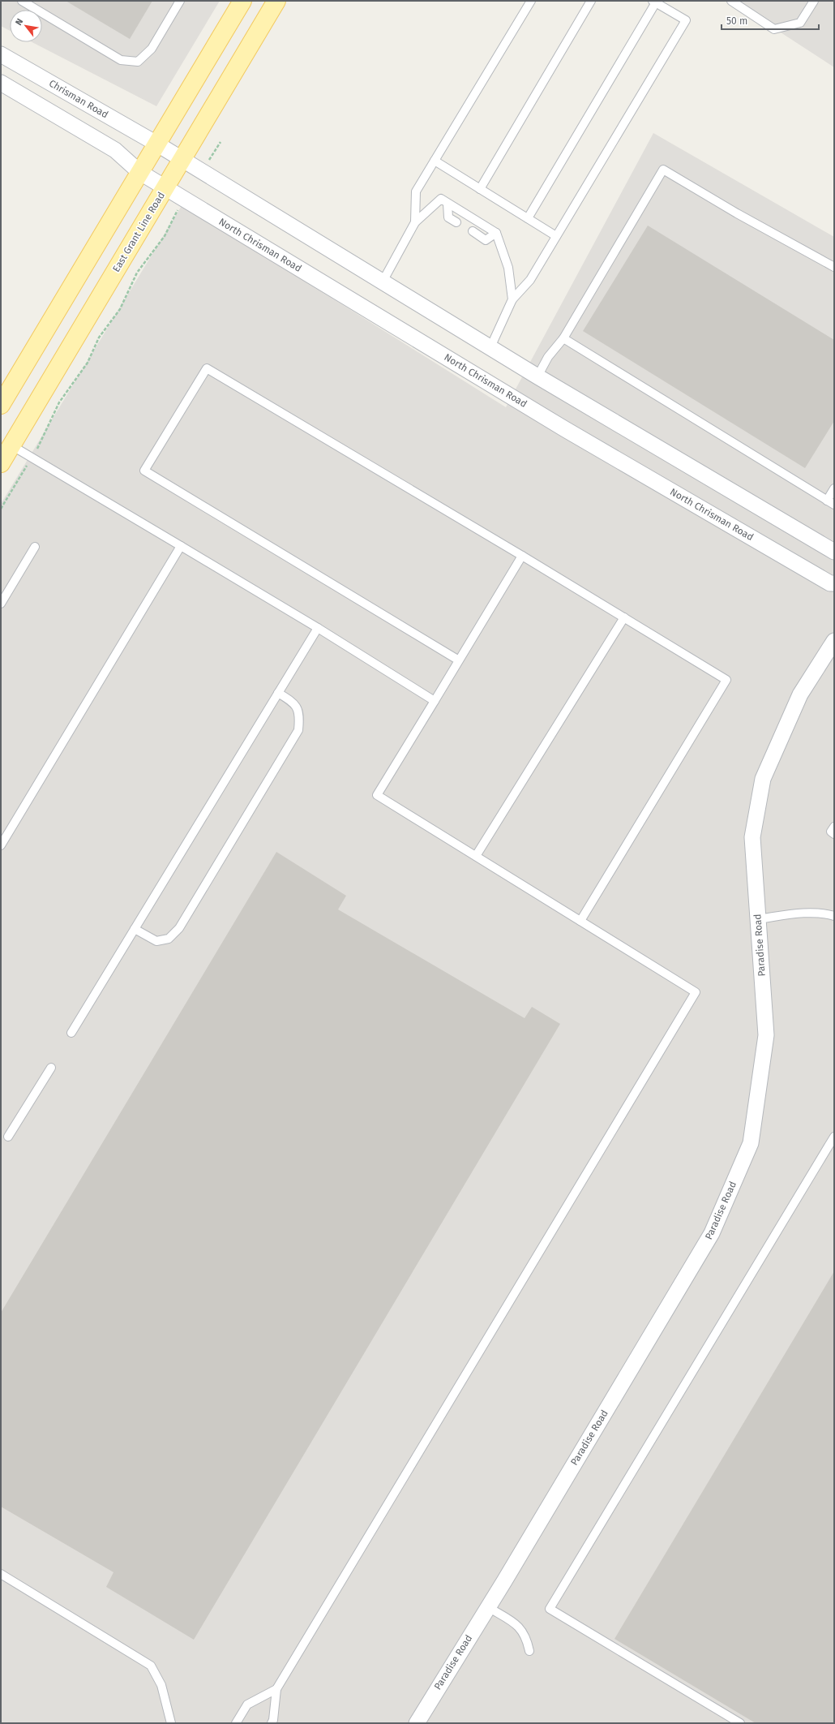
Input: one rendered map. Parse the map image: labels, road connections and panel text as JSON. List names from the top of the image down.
{
  "streets": {
    "main road": ["East Grant Line Road"],
    "street": ["Chrisman Road", "North Chrisman Road", "Paradise Road"]
  },
  "crossings": [
    ["East Grant Line Road", "North Chrisman Road"]
  ],
  "scale_bar": "50 m",
  "north": "top left"
}
